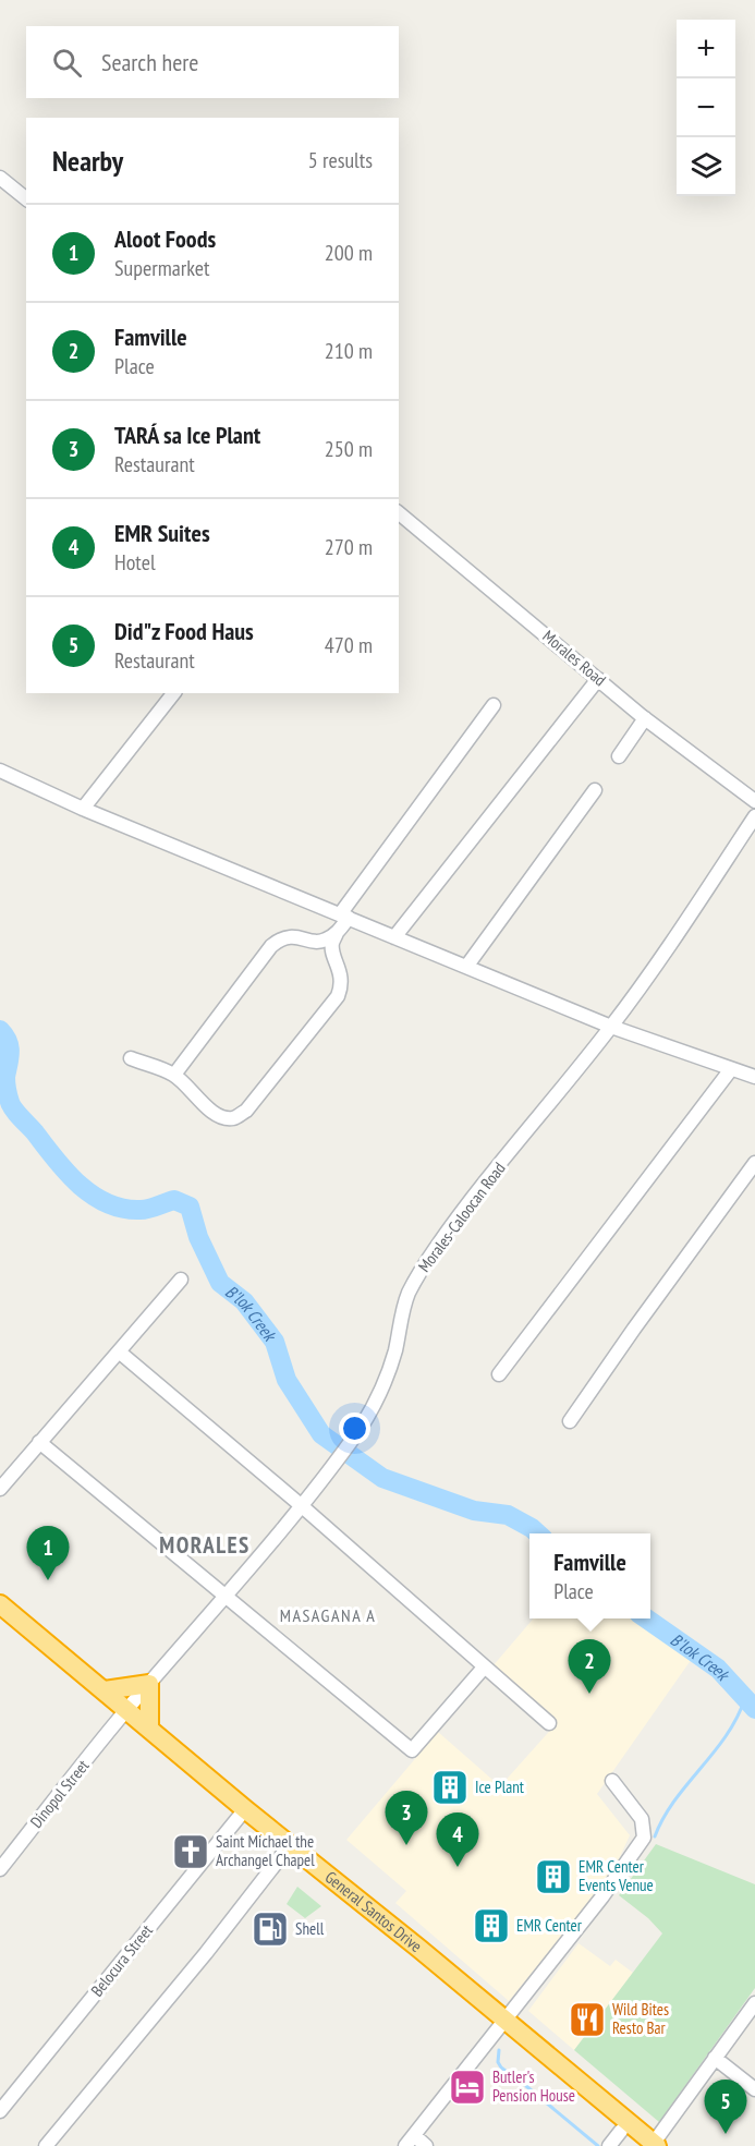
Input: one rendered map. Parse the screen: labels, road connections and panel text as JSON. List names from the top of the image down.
{
  "streets": {
    "highway": ["General Santos Drive"],
    "street": [
      "Morales Road",
      "Morales-Caloocan Road",
      "Dinopol Street",
      "Belocura Street"
    ]
  },
  "crossings": [
    ["Morales-Caloocan Road", "Dinopol Street"],
    ["Morales-Caloocan Road", "General Santos Drive"],
    ["Dinopol Street", "General Santos Drive"],
    ["General Santos Drive", "Belocura Street"]
  ],
  "districts": ["MORALES", "MASAGANA A"],
  "water": ["B'lok Creek"],
  "places": {
    "building": ["Ice Plant", "EMR Center Events Venue", "EMR Center"],
    "church": ["Saint Michael the Archangel Chapel"],
    "fuel station": ["Shell"],
    "restaurant": ["Wild Bites Resto Bar"],
    "hotel": ["Butler's Pension House"]
  },
  "page": {
    "map_buttons": ["+", "−"],
    "search": "Search here",
    "heading": ["Nearby", "5 results"],
    "list": [
      {
        "mark": "1",
        "name": "Aloot Foods",
        "note": "Supermarket",
        "value": "200 m"
      },
      {
        "mark": "2",
        "name": "Famville",
        "note": "Place",
        "value": "210 m"
      },
      {
        "mark": "3",
        "name": "TARÁ sa Ice Plant",
        "note": "Restaurant",
        "value": "250 m"
      },
      {
        "mark": "4",
        "name": "EMR Suites",
        "note": "Hotel",
        "value": "270 m"
      },
      {
        "mark": "5",
        "name": "Did\"z Food Haus",
        "note": "Restaurant",
        "value": "470 m"
      }
    ],
    "pins": [
      "1",
      "2",
      "3",
      "4",
      "5"
    ],
    "popup": ["Famville", "Place"]
  }
}
